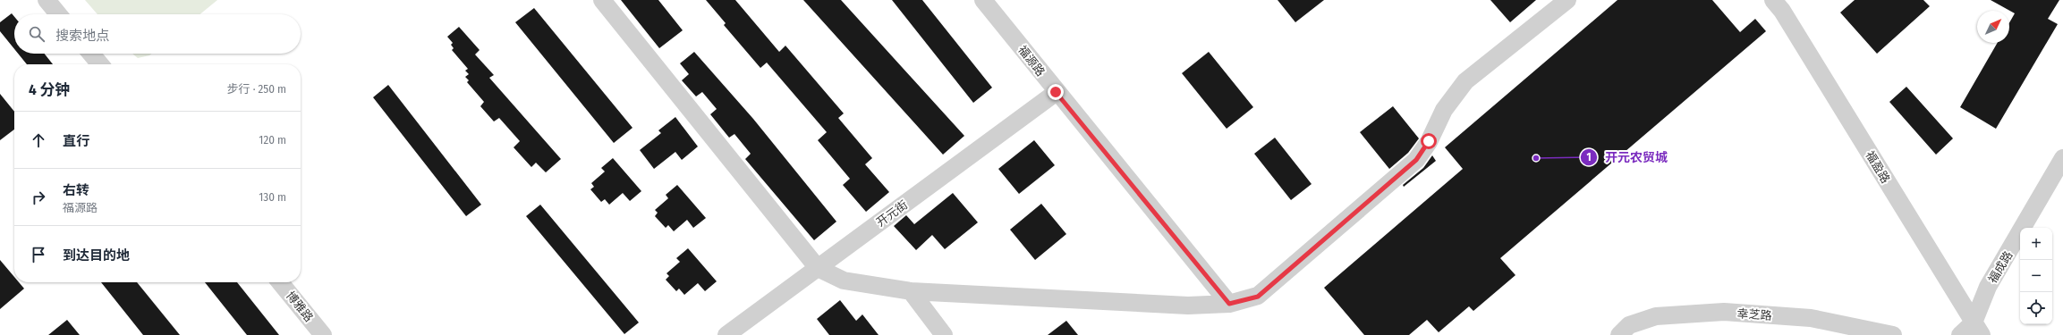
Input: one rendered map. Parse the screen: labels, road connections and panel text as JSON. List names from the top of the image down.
{
  "streets": {
    "street": [
      "福源路",
      "福盈路",
      "开元街",
      "福成路",
      "博雅路",
      "幸芝路"
    ]
  },
  "crossings": [
    ["福源路", "开元街"],
    ["福盈路", "福成路"]
  ],
  "places": ["开元农贸城"],
  "north": "top right",
  "page": {
    "search": "搜索地点",
    "heading": ["4 分钟", "步行 · 250 m"],
    "list": [
      ["直行", "120 m"],
      ["右转", "福源路", "130 m"],
      "到达目的地"
    ],
    "map_buttons": ["+", "−"]
  }
}
